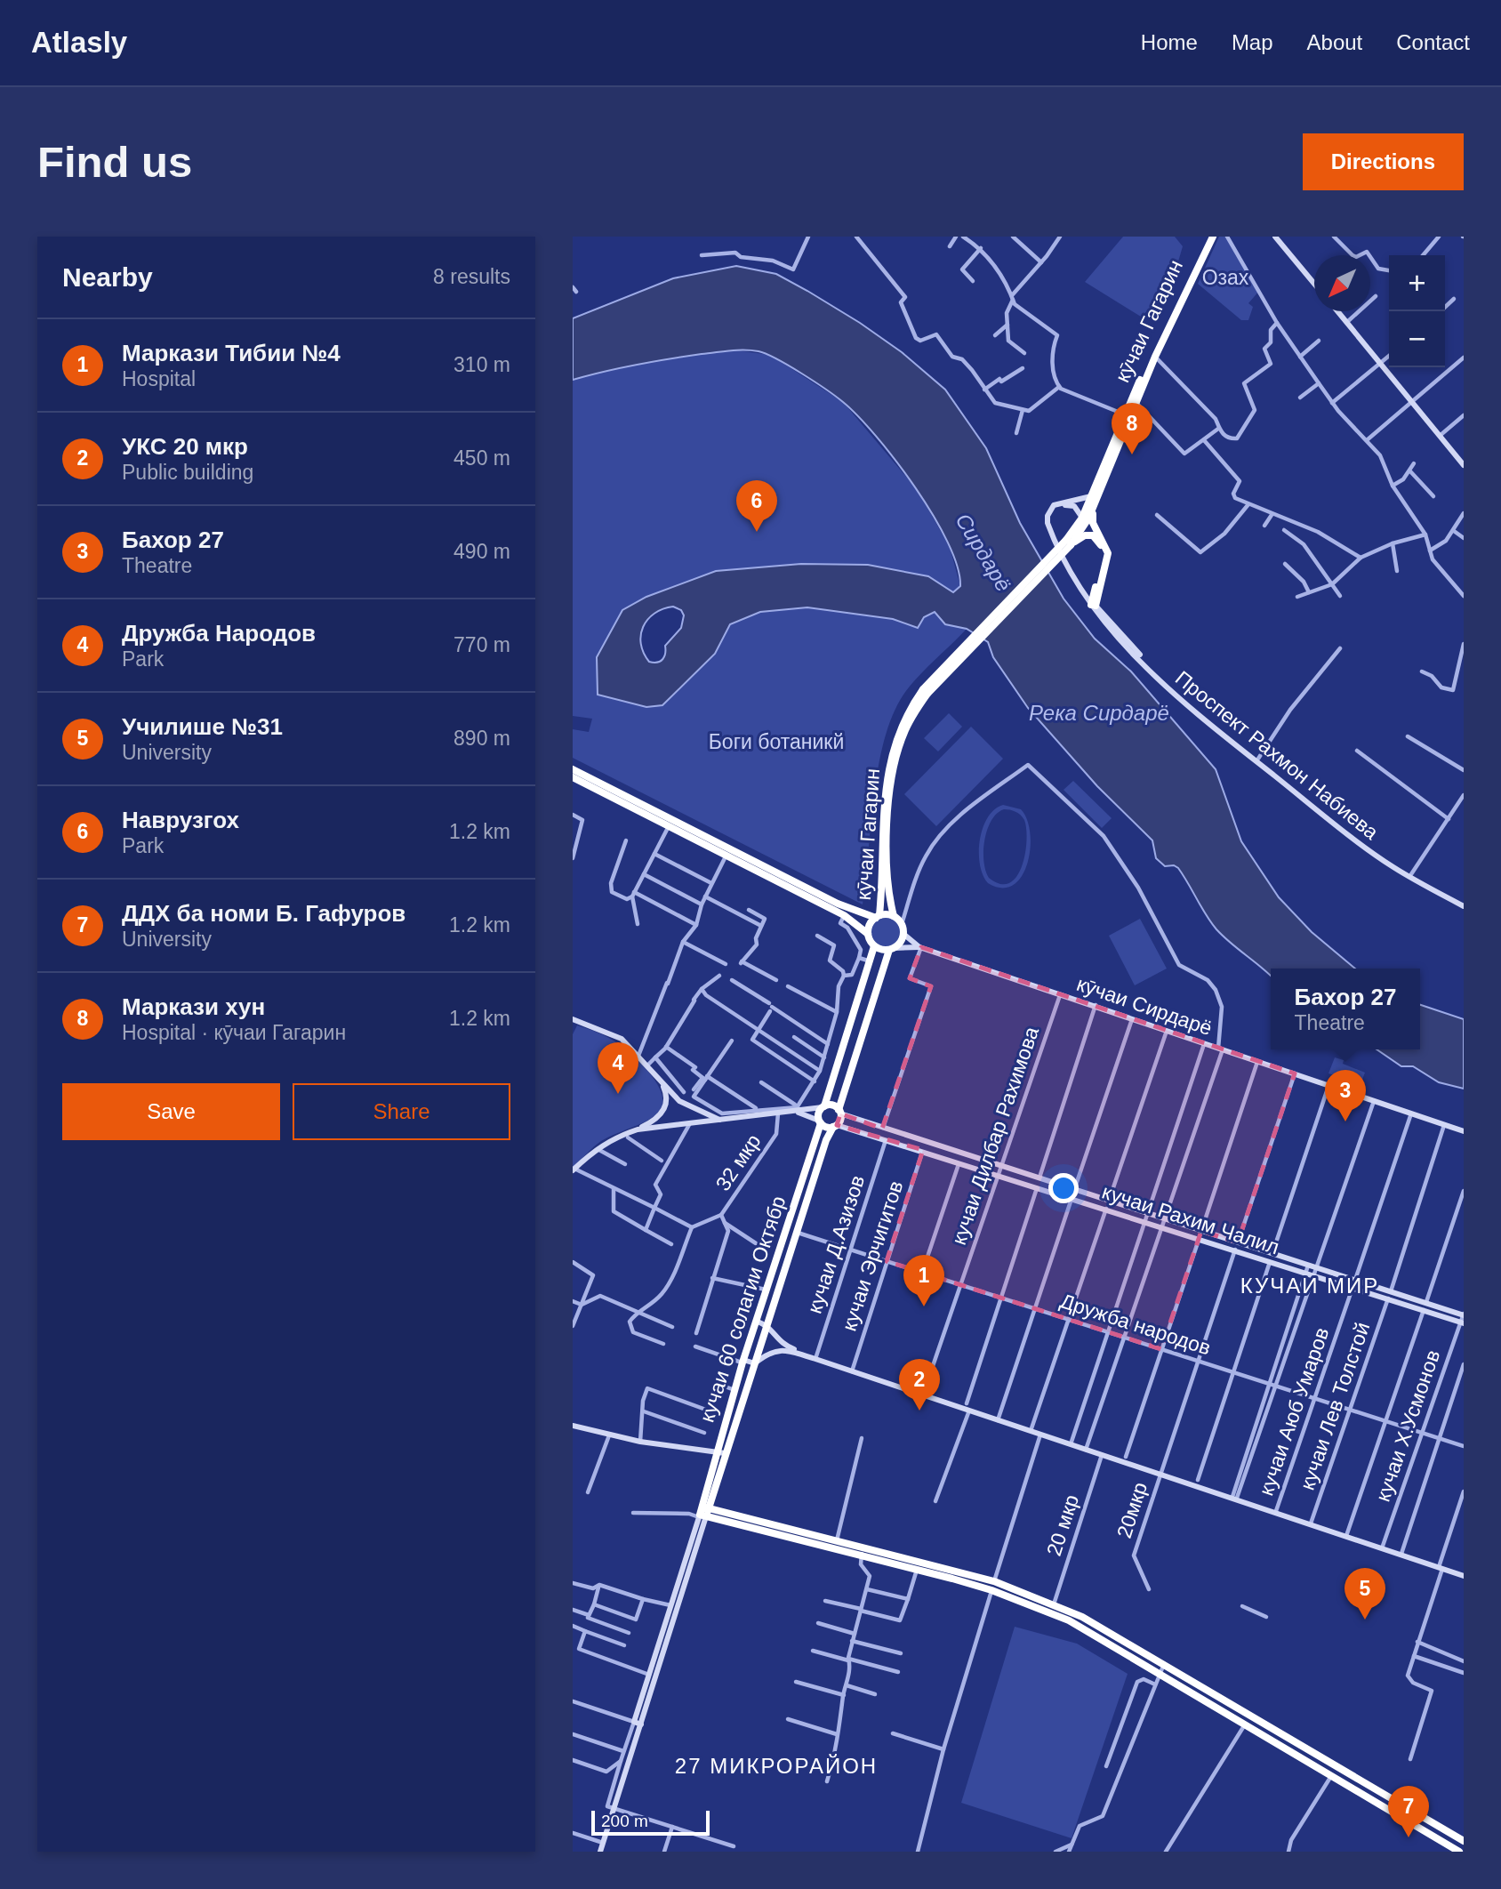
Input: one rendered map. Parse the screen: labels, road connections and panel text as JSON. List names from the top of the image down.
{
  "streets": {
    "highway": ["кӯчаи Гагарин", "кучаи 60 солагии Октябр"],
    "main road": ["Проспект Рахмон Набиева", "кӯчаи Сирдарё", "кучаи Рахим Чалил"],
    "street": [
      "кучаи Дилбар Рахимова",
      "32 мкр",
      "кучаи Д.Азизов",
      "кучаи Эрчигитов",
      "Дружба народов",
      "кучаи Лев Толстой",
      "кучаи Аюб Умаров",
      "кучаи Х.Усмонов",
      "20мкр",
      "20 мкр"
    ]
  },
  "crossings": [
    ["кӯчаи Гагарин", "кучаи 60 солагии Октябр"],
    ["кӯчаи Сирдарё", "кучаи Дилбар Рахимова"],
    ["кучаи Дилбар Рахимова", "кучаи Рахим Чалил"],
    ["кучаи Дилбар Рахимова", "Дружба народов"],
    ["кучаи Рахим Чалил", "кучаи Д.Азизов"],
    ["кучаи Рахим Чалил", "кучаи Эрчигитов"],
    ["кучаи Рахим Чалил", "кучаи 60 солагии Октябр"],
    ["кучаи Рахим Чалил", "кучаи Лев Толстой"],
    ["кучаи Рахим Чалил", "кучаи Аюб Умаров"],
    ["кучаи Рахим Чалил", "кучаи Х.Усмонов"],
    ["кучаи Рахим Чалил", "20мкр"],
    ["кучаи Д.Азизов", "Дружба народов"],
    ["кучаи Эрчигитов", "Дружба народов"],
    ["кучаи 60 солагии Октябр", "Дружба народов"],
    ["Дружба народов", "кучаи Лев Толстой"],
    ["Дружба народов", "кучаи Аюб Умаров"],
    ["Дружба народов", "кучаи Х.Усмонов"],
    ["Дружба народов", "20мкр"]
  ],
  "districts": ["КУЧАИ МИР", "27 МИКРОРАЙОН"],
  "water": ["Сирдарё", "Река Сирдарё"],
  "parks": ["Озах", "Боги ботаникй"],
  "scale_bar": "200 m",
  "north": "bottom left",
  "page": {
    "header": "Atlasly",
    "nav": [
      "Home",
      "Map",
      "About",
      "Contact"
    ],
    "buttons": [
      "Directions",
      ["Save", "Share"]
    ],
    "title": "Find us",
    "heading": ["Nearby", "8 results"],
    "map_buttons": ["+", "−"],
    "list": [
      {
        "mark": "1",
        "name": "Маркази Тибии №4",
        "note": "Hospital",
        "value": "310 m"
      },
      {
        "mark": "2",
        "name": "УКС 20 мкр",
        "note": "Public building",
        "value": "450 m"
      },
      {
        "mark": "3",
        "name": "Бахор 27",
        "note": "Theatre",
        "value": "490 m"
      },
      {
        "mark": "4",
        "name": "Дружба Народов",
        "note": "Park",
        "value": "770 m"
      },
      {
        "mark": "5",
        "name": "Училише №31",
        "note": "University",
        "value": "890 m"
      },
      {
        "mark": "6",
        "name": "Наврузгох",
        "note": "Park",
        "value": "1.2 km"
      },
      {
        "mark": "7",
        "name": "ДДХ ба номи Б. Гафуров",
        "note": "University",
        "value": "1.2 km"
      },
      {
        "mark": "8",
        "name": "Маркази хун",
        "note": "Hospital · кӯчаи Гагарин",
        "value": "1.2 km"
      }
    ],
    "pins": [
      "8",
      "6",
      "4",
      "3",
      "1",
      "2",
      "5",
      "7"
    ],
    "popup": ["Бахор 27", "Theatre"],
    "scale": "200 m"
  }
}
